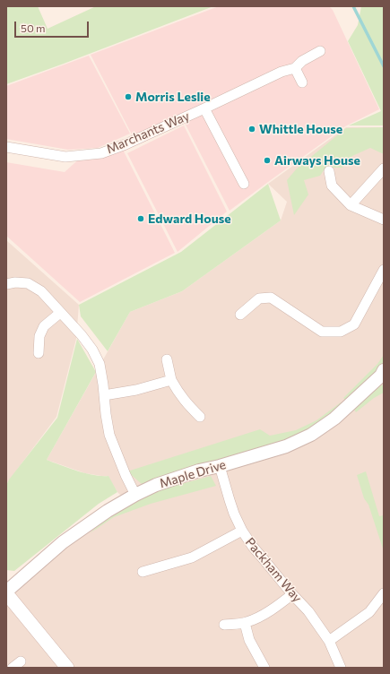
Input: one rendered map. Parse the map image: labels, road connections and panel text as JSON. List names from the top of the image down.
{
  "streets": {
    "street": ["Marchants Way", "Maple Drive", "Packham Way"]
  },
  "crossings": [
    ["Maple Drive", "Packham Way"]
  ],
  "places": [
    "Morris Leslie",
    "Whittle House",
    "Airways House",
    "Edward House"
  ],
  "scale_bar": "50 m"
}
